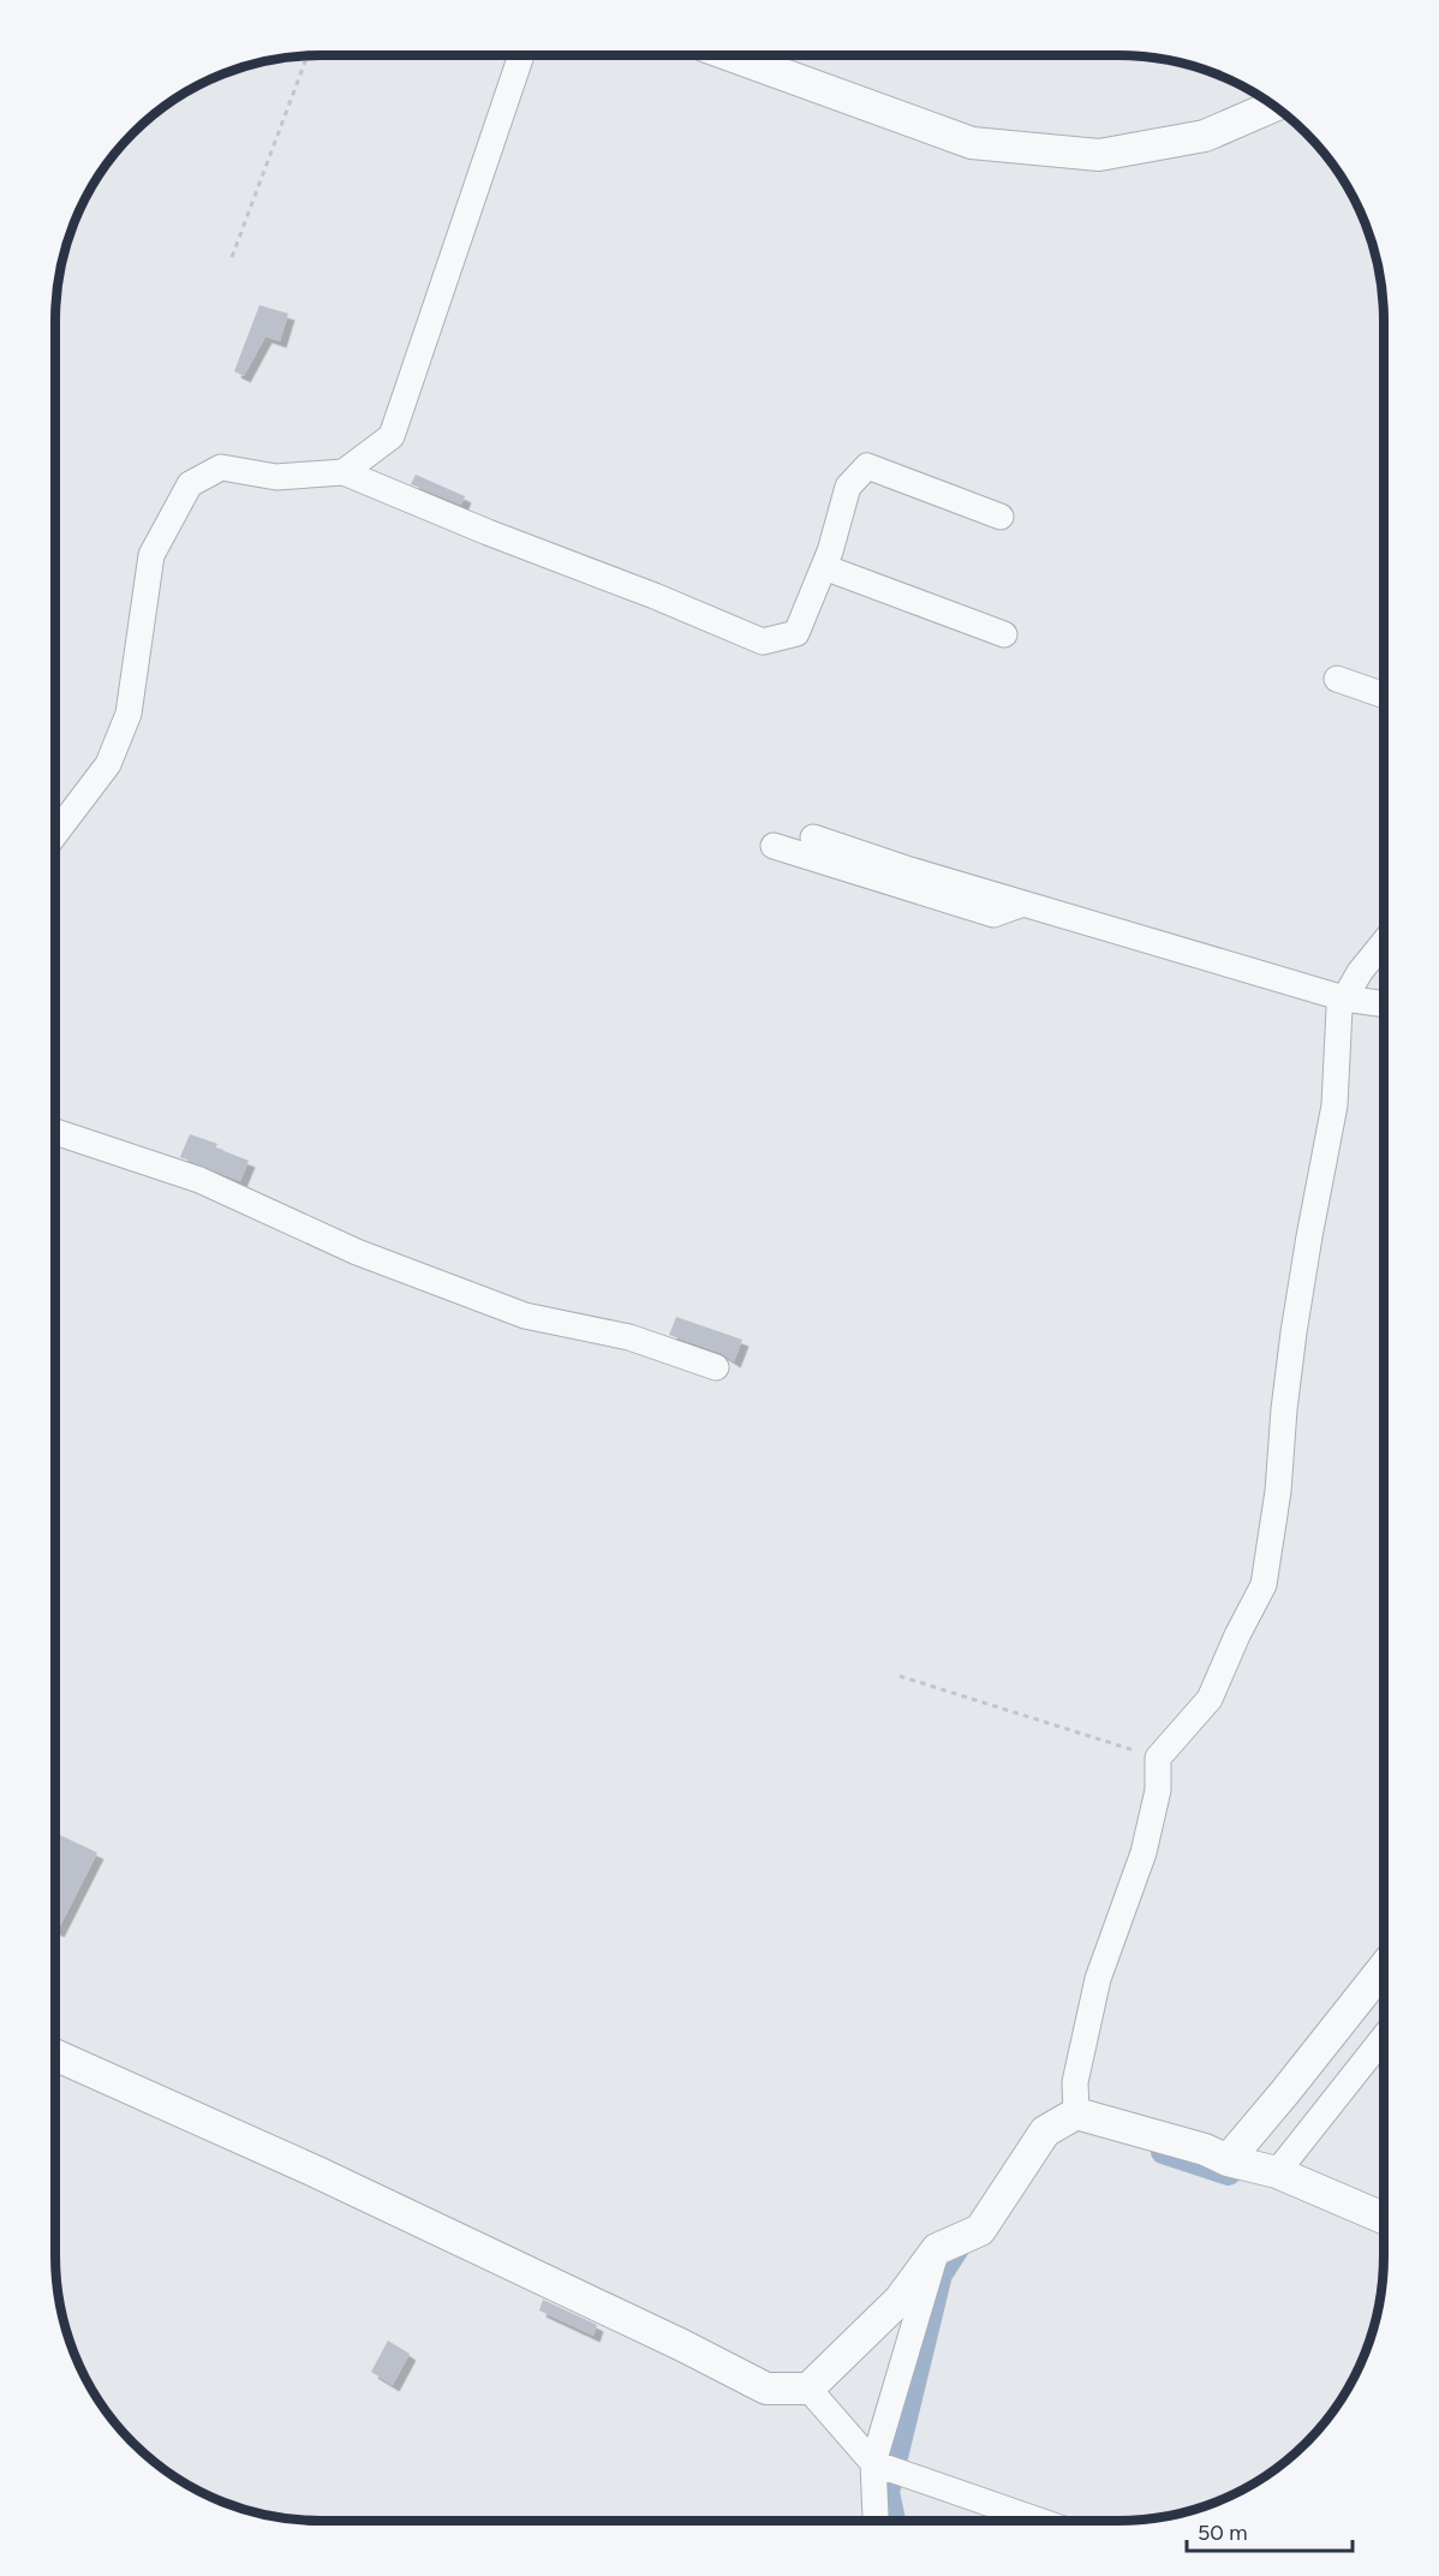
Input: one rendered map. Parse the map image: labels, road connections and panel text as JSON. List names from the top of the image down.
{
  "scale_bar": "50 m"
}
